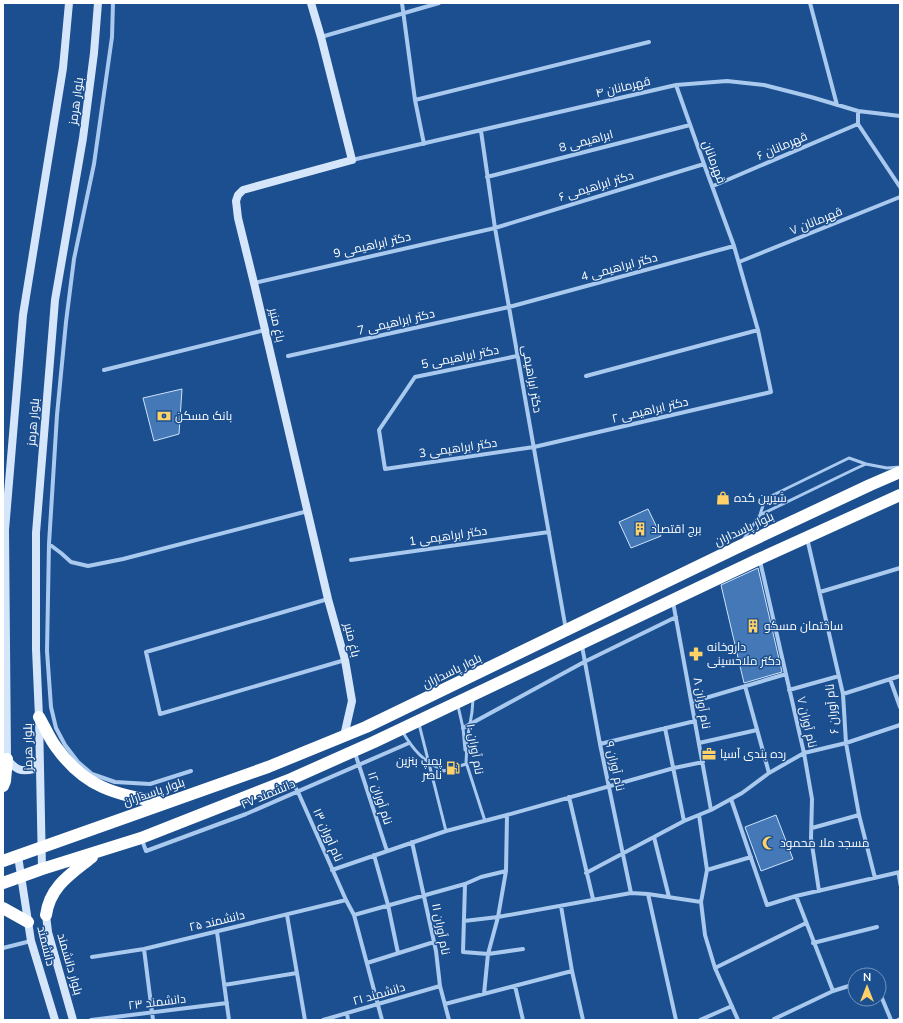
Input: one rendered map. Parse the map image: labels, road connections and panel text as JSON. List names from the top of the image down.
{
  "streets": {
    "highway": ["بلوار پاسداران"],
    "main road": [
      "بلوار هرمز",
      "باغ منیر",
      "دانشمند",
      "بلوار دانشمند"
    ],
    "street": [
      "قهرمانان ۴",
      "ابراهیمی 8",
      "قهرمانان ۶",
      "قهرمانان",
      "دکتر ابراهیمی ۶",
      "قهرمانان ۷",
      "دکتر ابراهیمی 9",
      "دکتر ابراهیمی 4",
      "دکتر ابراهیمی 7",
      "دکتر ابراهیمی 5",
      "دکتر ابراهیمی",
      "دکتر ابراهیمی ۲",
      "دکتر ابراهیمی 3",
      "دکتر ابراهیمی 1",
      "نام آوران ۸",
      "نام آوران ۶",
      "نام آوران ۷",
      "نام آوران ۹",
      "دانشمند ۲۷",
      "نام آوران ۱۲",
      "نام آوران ۱۳",
      "دانشمند ۲۵",
      "نام آوران ۱۱",
      "دانشمند ۲۱",
      "دانشمند ۲۳"
    ],
    "lane": ["نام آوران ۱۰"]
  },
  "crossings": [
    ["قهرمانان ۴", "قهرمانان"],
    ["قهرمانان ۴", "باغ منیر"],
    ["قهرمانان ۴", "دکتر ابراهیمی"],
    ["بلوار هرمز", "بلوار پاسداران"],
    ["ابراهیمی 8", "قهرمانان"],
    ["ابراهیمی 8", "دکتر ابراهیمی"],
    ["قهرمانان ۶", "قهرمانان"],
    ["قهرمانان", "دکتر ابراهیمی ۶"],
    ["قهرمانان", "قهرمانان ۷"],
    ["قهرمانان", "دکتر ابراهیمی 4"],
    ["قهرمانان", "دکتر ابراهیمی ۲"],
    ["دکتر ابراهیمی ۶", "دکتر ابراهیمی 9"],
    ["دکتر ابراهیمی ۶", "دکتر ابراهیمی"],
    ["دکتر ابراهیمی 9", "باغ منیر"],
    ["دکتر ابراهیمی 9", "دکتر ابراهیمی"],
    ["دکتر ابراهیمی 4", "دکتر ابراهیمی 7"],
    ["دکتر ابراهیمی 4", "دکتر ابراهیمی"],
    ["دکتر ابراهیمی 7", "دکتر ابراهیمی"],
    ["باغ منیر", "بلوار پاسداران"],
    ["دکتر ابراهیمی 5", "دکتر ابراهیمی"],
    ["دکتر ابراهیمی 5", "دکتر ابراهیمی 3"],
    ["دکتر ابراهیمی", "دکتر ابراهیمی ۲"],
    ["دکتر ابراهیمی", "دکتر ابراهیمی 3"],
    ["دکتر ابراهیمی", "بلوار پاسداران"],
    ["دکتر ابراهیمی", "دکتر ابراهیمی 1"],
    ["دکتر ابراهیمی ۲", "دکتر ابراهیمی 3"],
    ["بلوار پاسداران", "دانشمند"],
    ["دانشمند ۲۷", "نام آوران ۱۲"],
    ["دانشمند ۲۷", "نام آوران ۱۳"],
    ["نام آوران ۱۳", "دانشمند ۲۵"],
    ["نام آوران ۱۳", "دانشمند ۲۱"],
    ["نام آوران ۱۱", "دانشمند ۲۱"]
  ],
  "places": {
    "bank": ["بانک مسکن"],
    "shop": ["شیرین کده"],
    "building": ["برج اقتصاد", "ساختمان مسکو"],
    "pharmacy": ["داروخانه دکتر ملاحسینی"],
    "office": ["رده بندی آسیا"],
    "fuel station": ["پمپ بنزین ناصر"],
    "mosque": ["مسجد ملا محمود"]
  },
  "north": "top"
}
